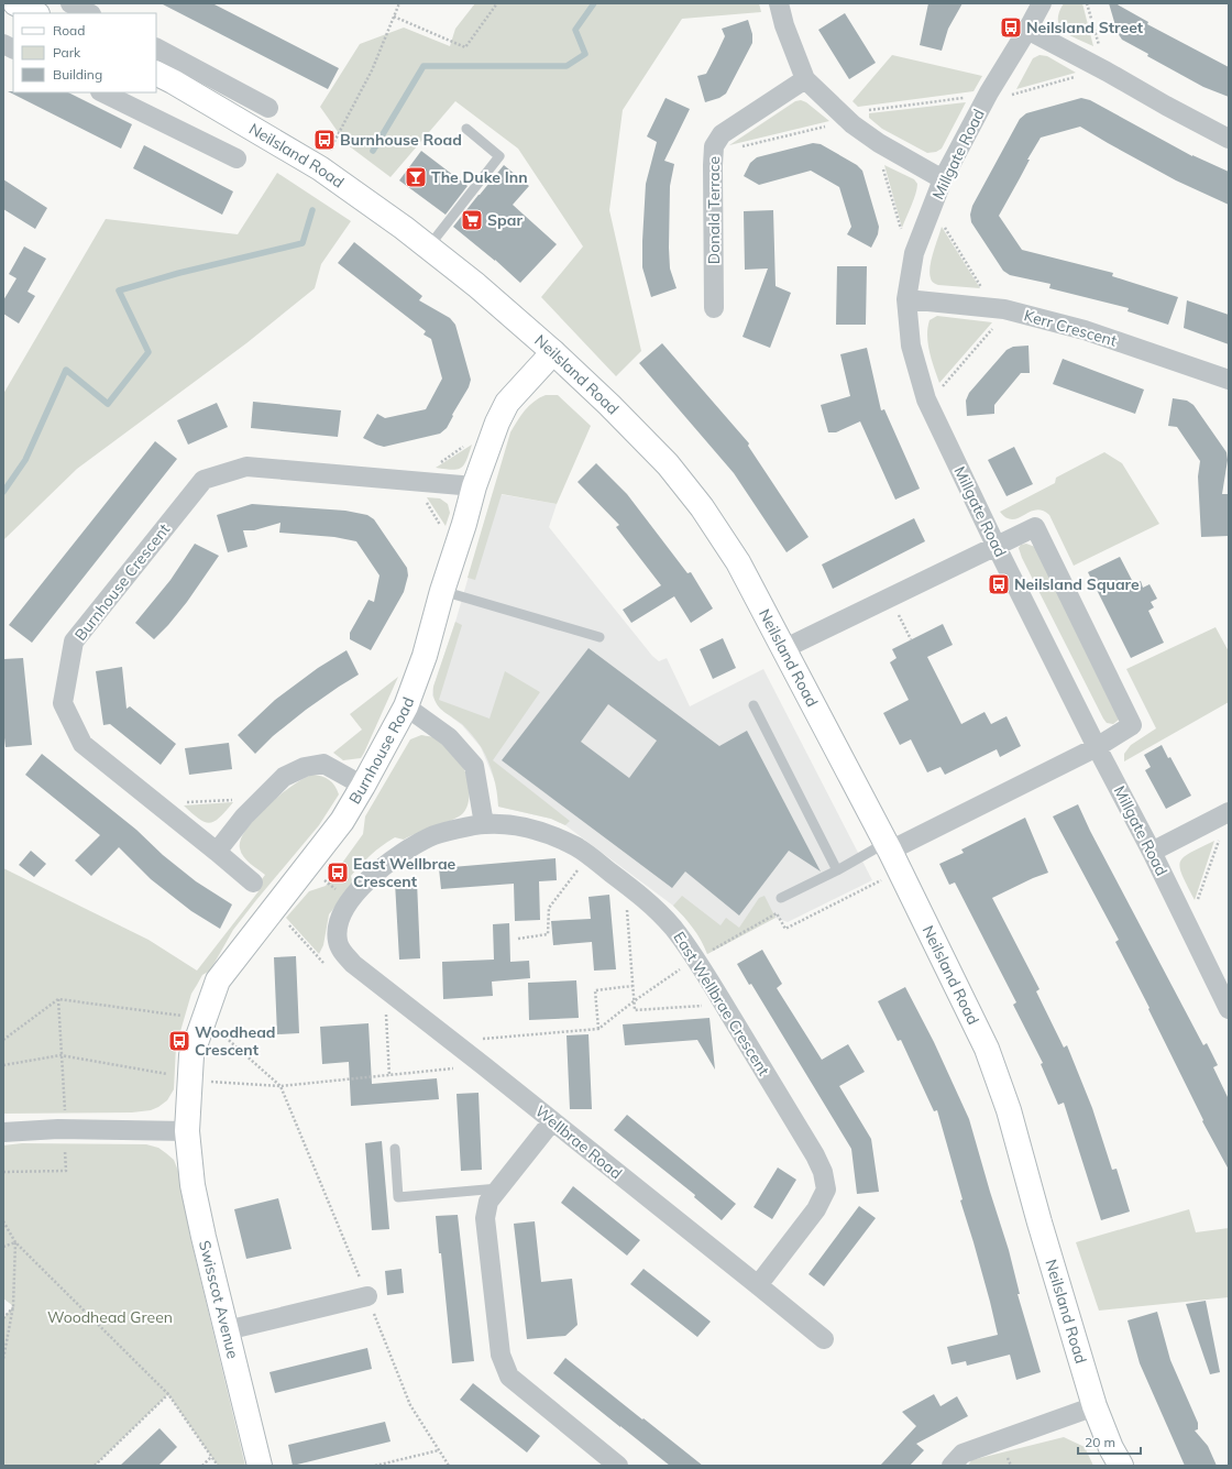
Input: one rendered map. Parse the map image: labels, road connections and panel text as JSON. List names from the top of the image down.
{
  "streets": {
    "street": [
      "Millgate Road",
      "Neilsland Road",
      "Donald Terrace",
      "Kerr Crescent",
      "Burnhouse Crescent",
      "Burnhouse Road",
      "East Wellbrae Crescent",
      "Wellbrae Road",
      "Swisscot Avenue"
    ]
  },
  "crossings": [
    ["Millgate Road", "Kerr Crescent"],
    ["Neilsland Road", "Burnhouse Road"],
    ["Burnhouse Crescent", "Burnhouse Road"],
    ["Burnhouse Road", "Swisscot Avenue"],
    ["East Wellbrae Crescent", "Wellbrae Road"]
  ],
  "parks": ["Woodhead Green"],
  "places": {
    "bus stop": [
      "Neilsland Street",
      "Burnhouse Road",
      "Neilsland Square",
      "East Wellbrae Crescent",
      "Woodhead Crescent"
    ],
    "bar": ["The Duke Inn"],
    "supermarket": ["Spar"]
  },
  "legend": ["Road", "Park", "Building"],
  "scale_bar": "20 m"
}
